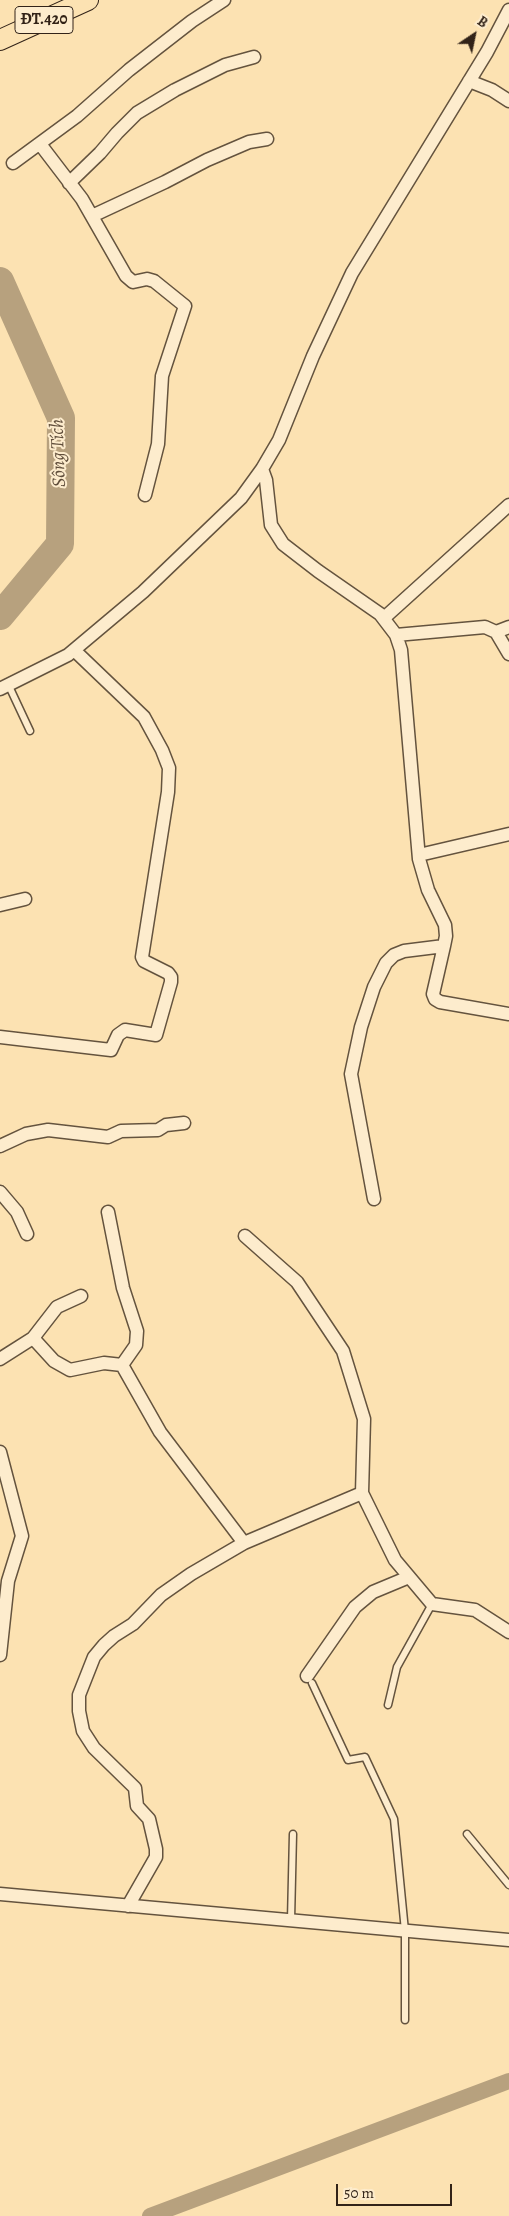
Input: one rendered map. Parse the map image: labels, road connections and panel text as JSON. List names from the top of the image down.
{
  "streets": {
    "main road": ["ĐT.420"]
  },
  "water": ["Sông Tích"],
  "scale_bar": "50 m",
  "north": "top right"
}
